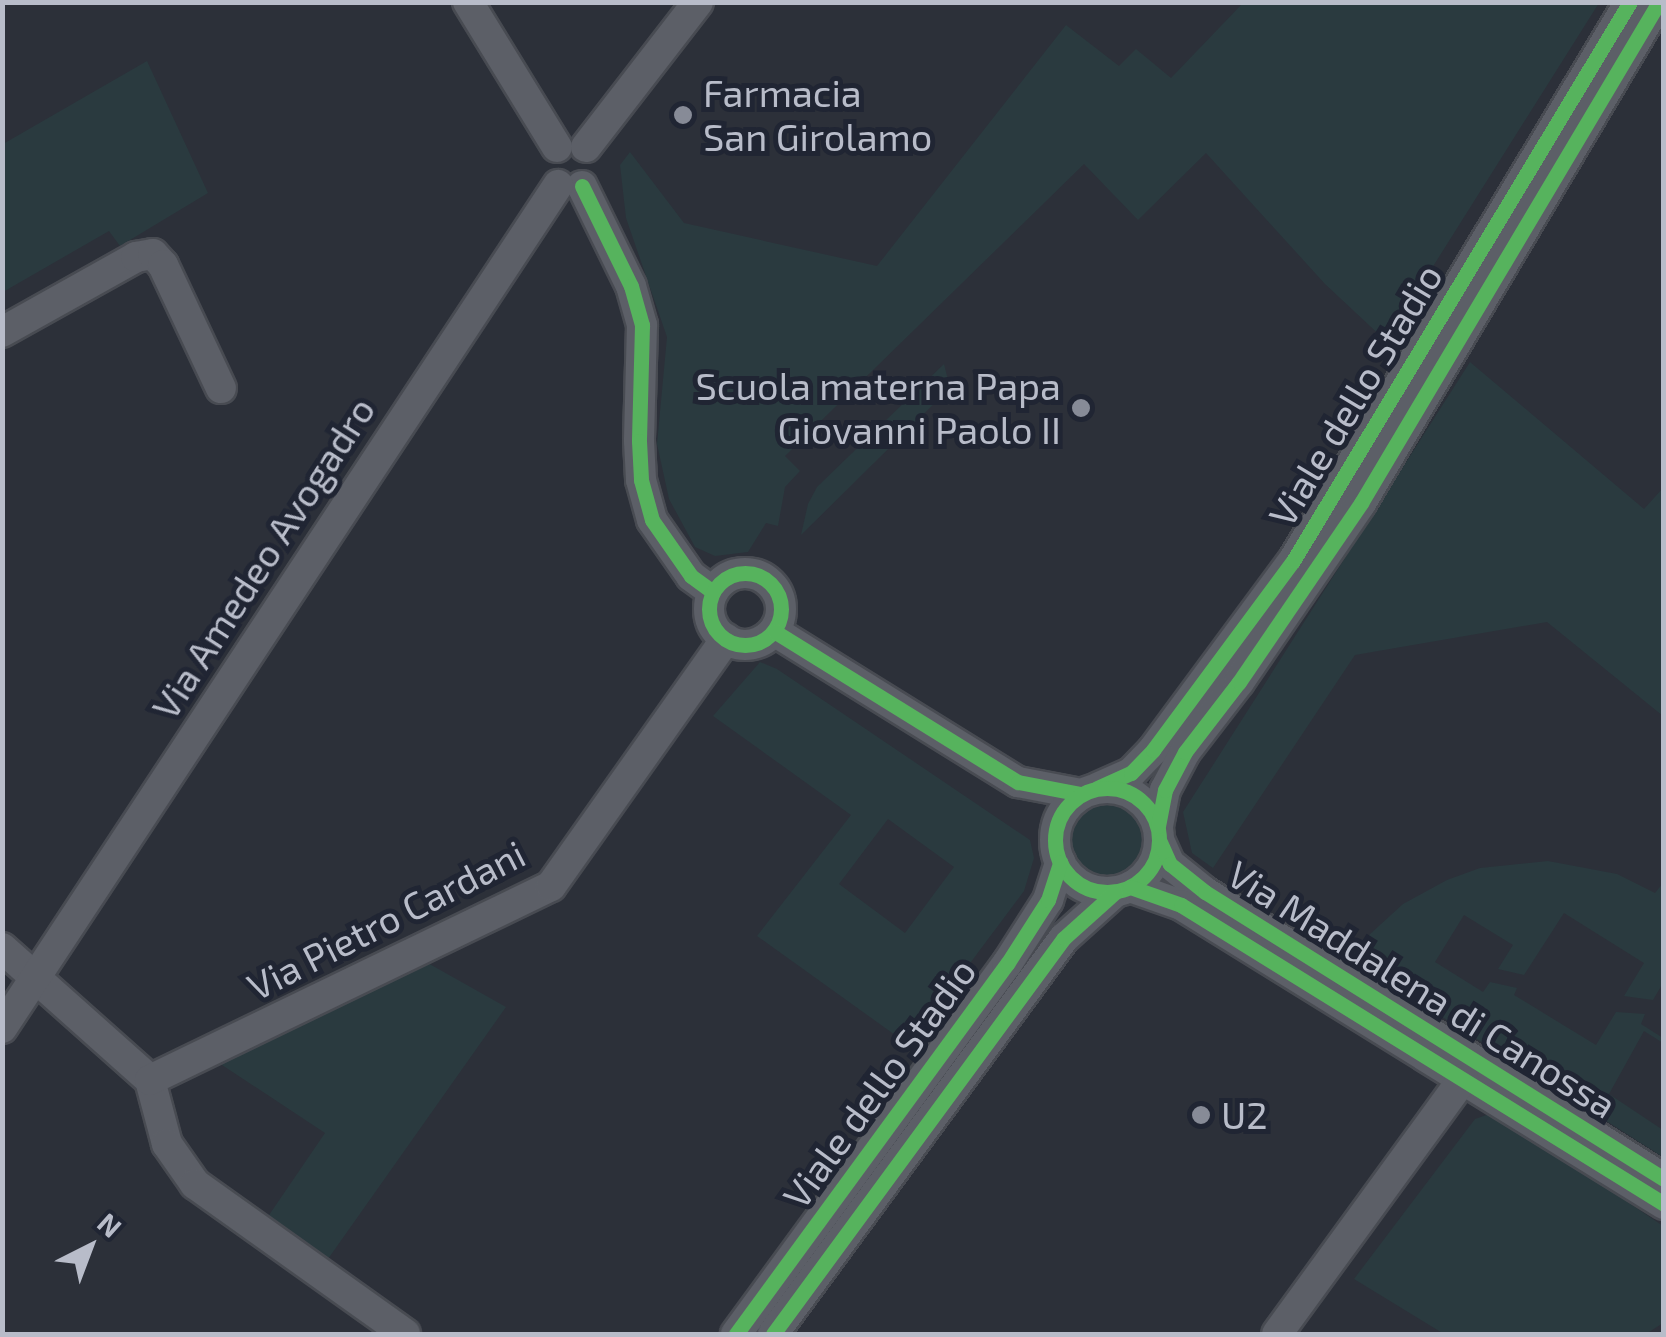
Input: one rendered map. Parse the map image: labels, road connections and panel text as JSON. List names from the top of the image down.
{
  "streets": {
    "street": [
      "Viale dello Stadio",
      "Via Amedeo Avogadro",
      "Via Pietro Cardani",
      "Via Maddalena di Canossa"
    ]
  },
  "crossings": [
    ["Viale dello Stadio", "Via Maddalena di Canossa"]
  ],
  "places": ["Farmacia San Girolamo", "Scuola materna Papa Giovanni Paolo II", "U2"],
  "north": "top right"
}
